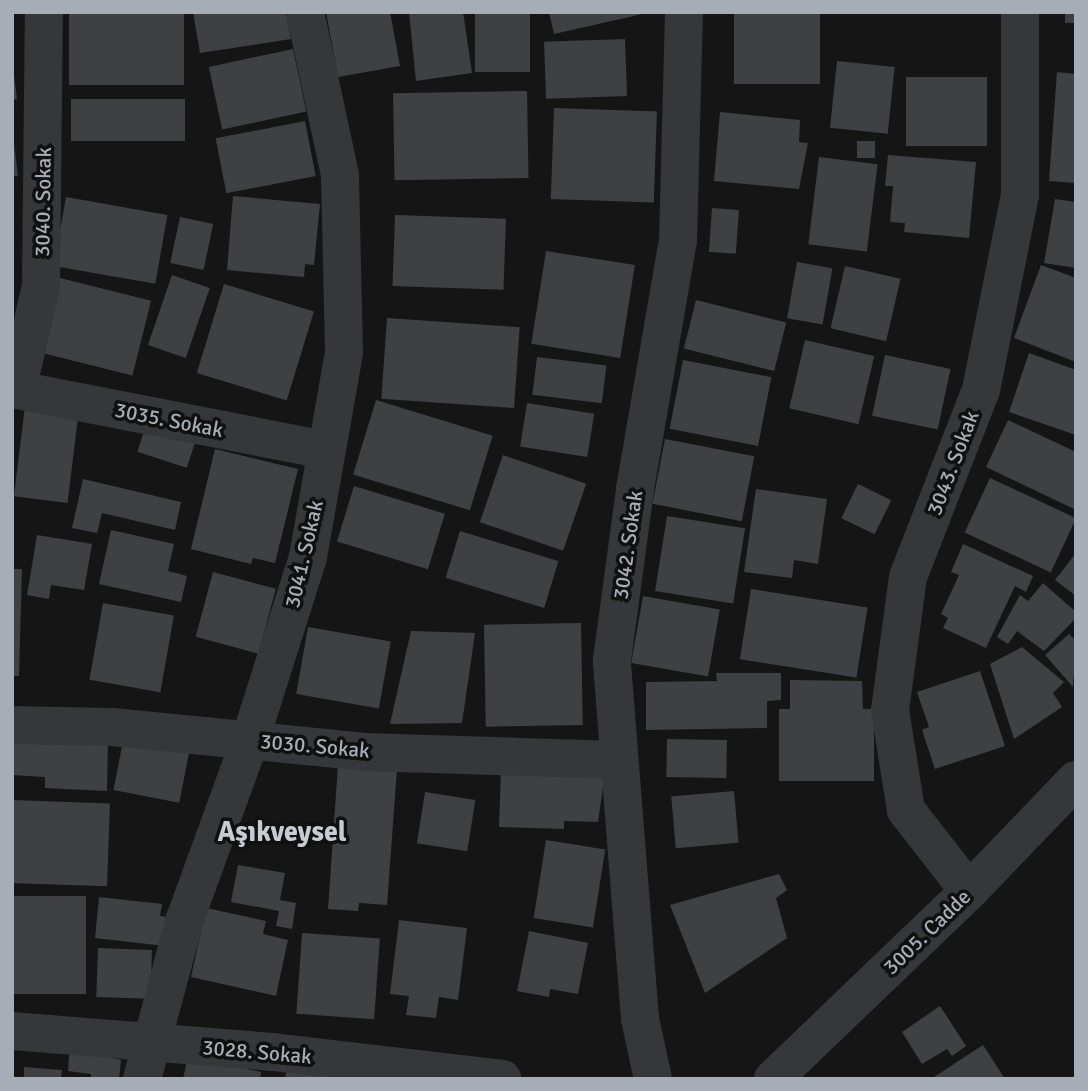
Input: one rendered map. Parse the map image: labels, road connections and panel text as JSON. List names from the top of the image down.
{
  "streets": {
    "street": [
      "3040. Sokak",
      "3035. Sokak",
      "3043. Sokak",
      "3042. Sokak",
      "3041. Sokak",
      "3030. Sokak",
      "3005. Cadde",
      "3028. Sokak"
    ]
  },
  "crossings": [
    ["3040. Sokak", "3035. Sokak"],
    ["3035. Sokak", "3041. Sokak"],
    ["3043. Sokak", "3005. Cadde"],
    ["3042. Sokak", "3030. Sokak"],
    ["3041. Sokak", "3030. Sokak"],
    ["3041. Sokak", "3028. Sokak"]
  ],
  "districts": ["Aşıkveysel"]
}
